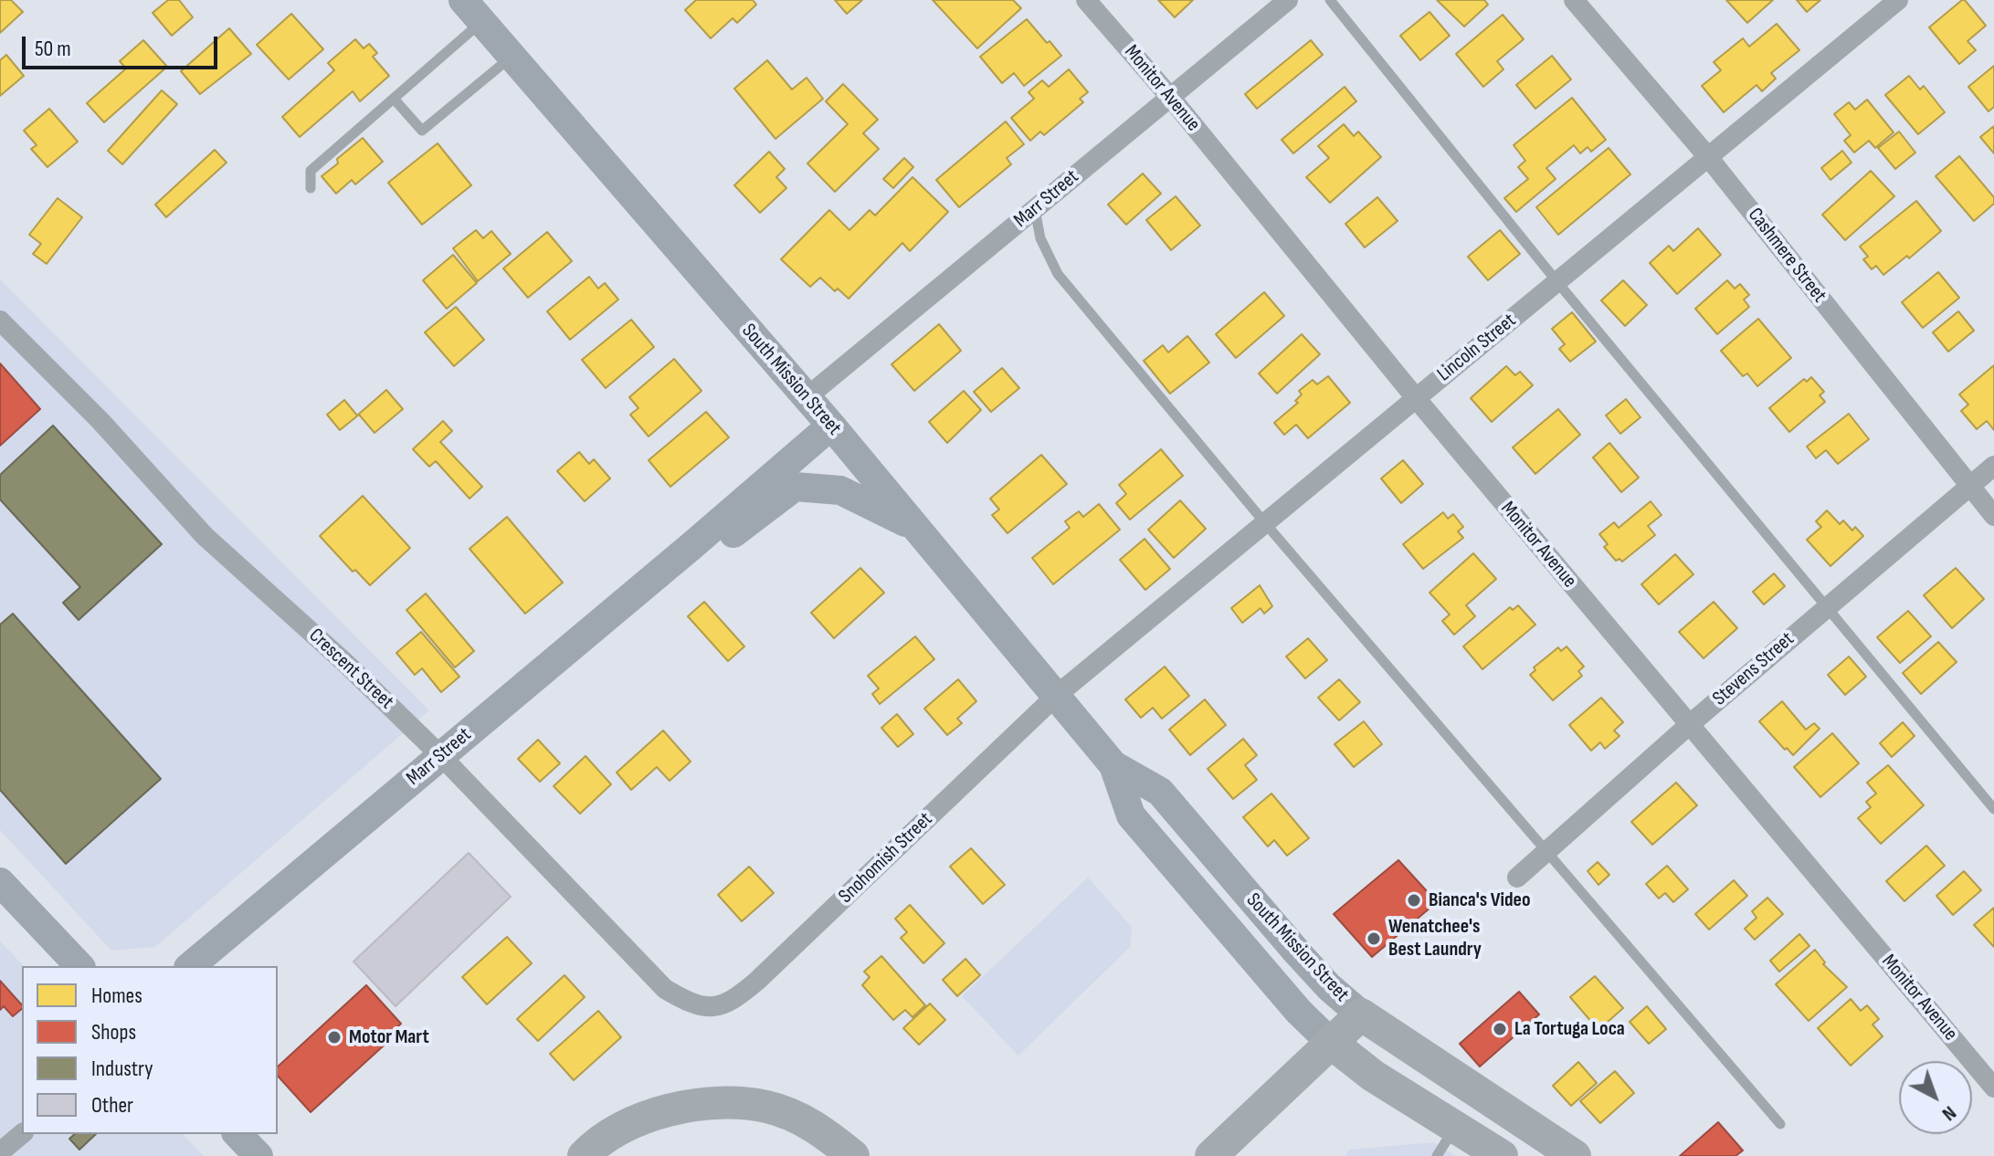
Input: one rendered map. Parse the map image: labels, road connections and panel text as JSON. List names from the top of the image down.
{
  "streets": {
    "main road": ["Marr Street", "South Mission Street"],
    "street": [
      "Monitor Avenue",
      "Cashmere Street",
      "Lincoln Street",
      "Crescent Street",
      "Stevens Street",
      "Snohomish Street"
    ]
  },
  "crossings": [
    ["Monitor Avenue", "Marr Street"],
    ["Monitor Avenue", "Lincoln Street"],
    ["Monitor Avenue", "Stevens Street"],
    ["Marr Street", "South Mission Street"],
    ["Marr Street", "Crescent Street"],
    ["Cashmere Street", "Lincoln Street"],
    ["Cashmere Street", "Stevens Street"],
    ["Lincoln Street", "South Mission Street"],
    ["Lincoln Street", "Snohomish Street"],
    ["South Mission Street", "Snohomish Street"],
    ["Crescent Street", "Snohomish Street"]
  ],
  "places": [
    "Bianca's Video",
    "Wenatchee's Best Laundry",
    "La Tortuga Loca",
    "Motor Mart"
  ],
  "legend": [
    "Homes",
    "Shops",
    "Industry",
    "Other"
  ],
  "scale_bar": "50 m",
  "north": "bottom right"
}
